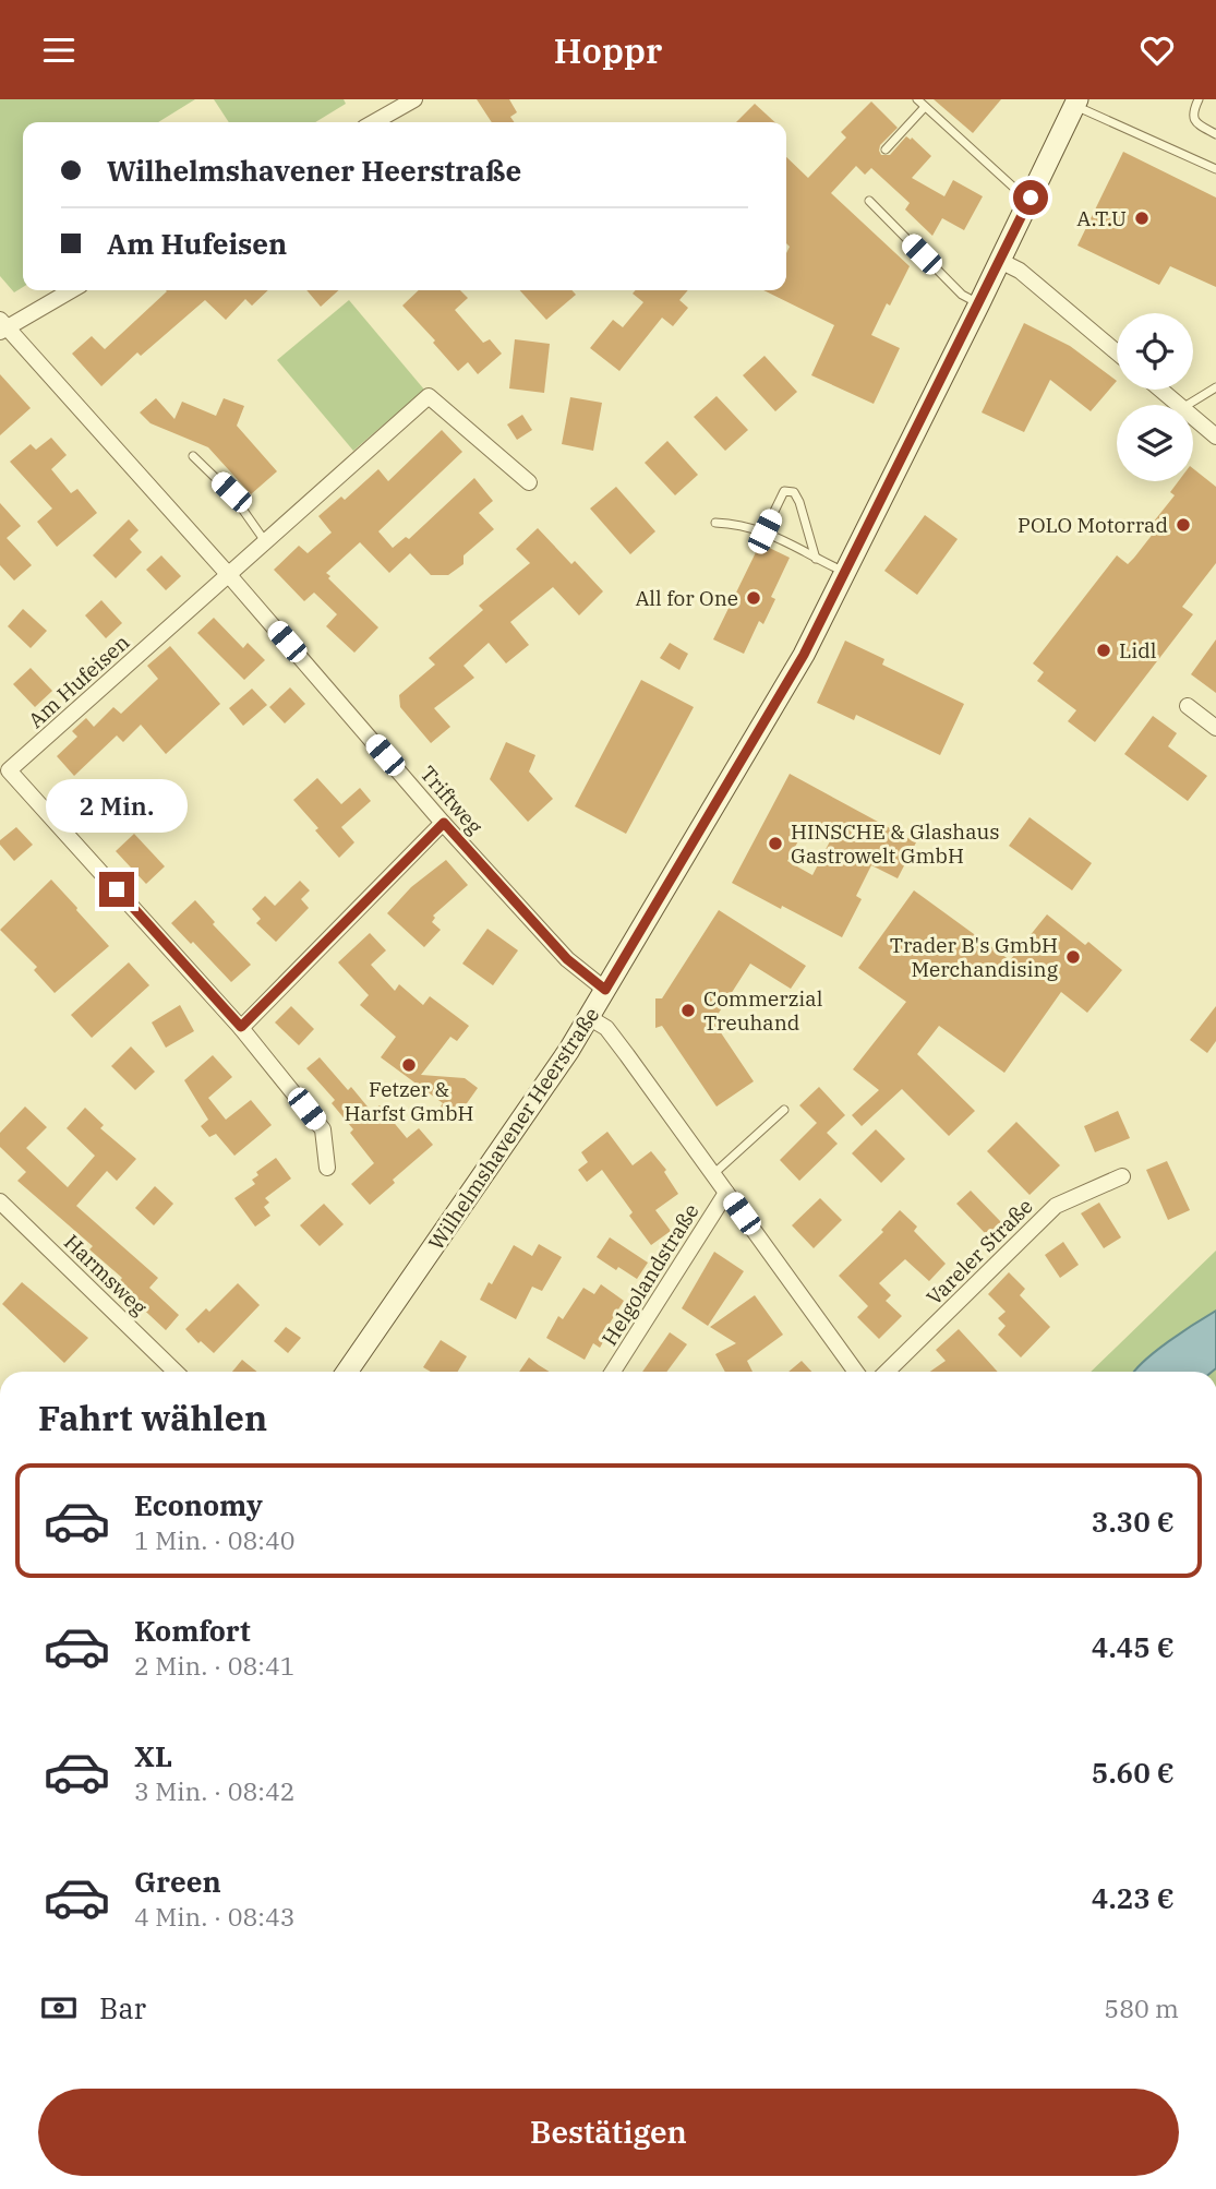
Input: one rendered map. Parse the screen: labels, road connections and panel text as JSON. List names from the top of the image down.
{
  "streets": {
    "street": [
      "Am Hufeisen",
      "Triftweg",
      "Wilhelmshavener Heerstraße",
      "Vareler Straße",
      "Harmsweg",
      "Helgolandstraße"
    ]
  },
  "crossings": [
    ["Am Hufeisen", "Triftweg"],
    ["Triftweg", "Wilhelmshavener Heerstraße"]
  ],
  "places": [
    "A.T.U",
    "POLO Motorrad",
    "All for One",
    "Lidl",
    "HINSCHE & Glashaus Gastrowelt GmbH",
    "Trader B's GmbH Merchandising",
    "Commerzial Treuhand",
    "Fetzer & Harfst GmbH"
  ],
  "page": {
    "header": "Hoppr",
    "banner": ["Wilhelmshavener Heerstraße", "Am Hufeisen"],
    "bubble": "2 Min.",
    "heading": "Fahrt wählen",
    "list": [
      {
        "name": "Economy",
        "note": "1 Min. · 08:40",
        "value": "3.30 €"
      },
      {
        "name": "Komfort",
        "note": "2 Min. · 08:41",
        "value": "4.45 €"
      },
      {
        "name": "XL",
        "note": "3 Min. · 08:42",
        "value": "5.60 €"
      },
      {
        "name": "Green",
        "note": "4 Min. · 08:43",
        "value": "4.23 €"
      }
    ],
    "pay": ["Bar", "580 m"],
    "buttons": "Bestätigen"
  }
}
